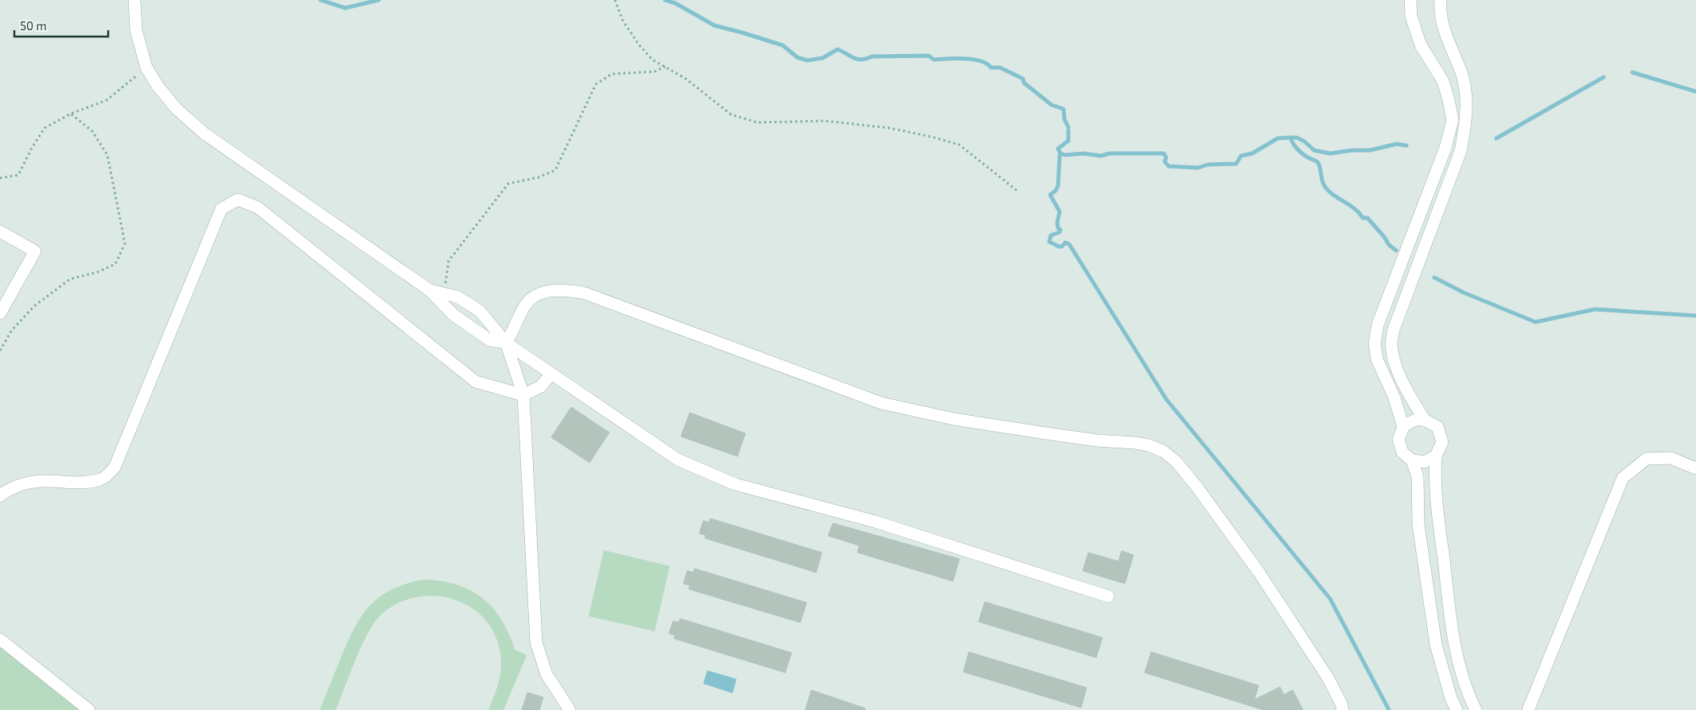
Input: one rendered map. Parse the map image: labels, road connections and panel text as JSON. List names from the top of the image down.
{
  "scale_bar": "50 m"
}
